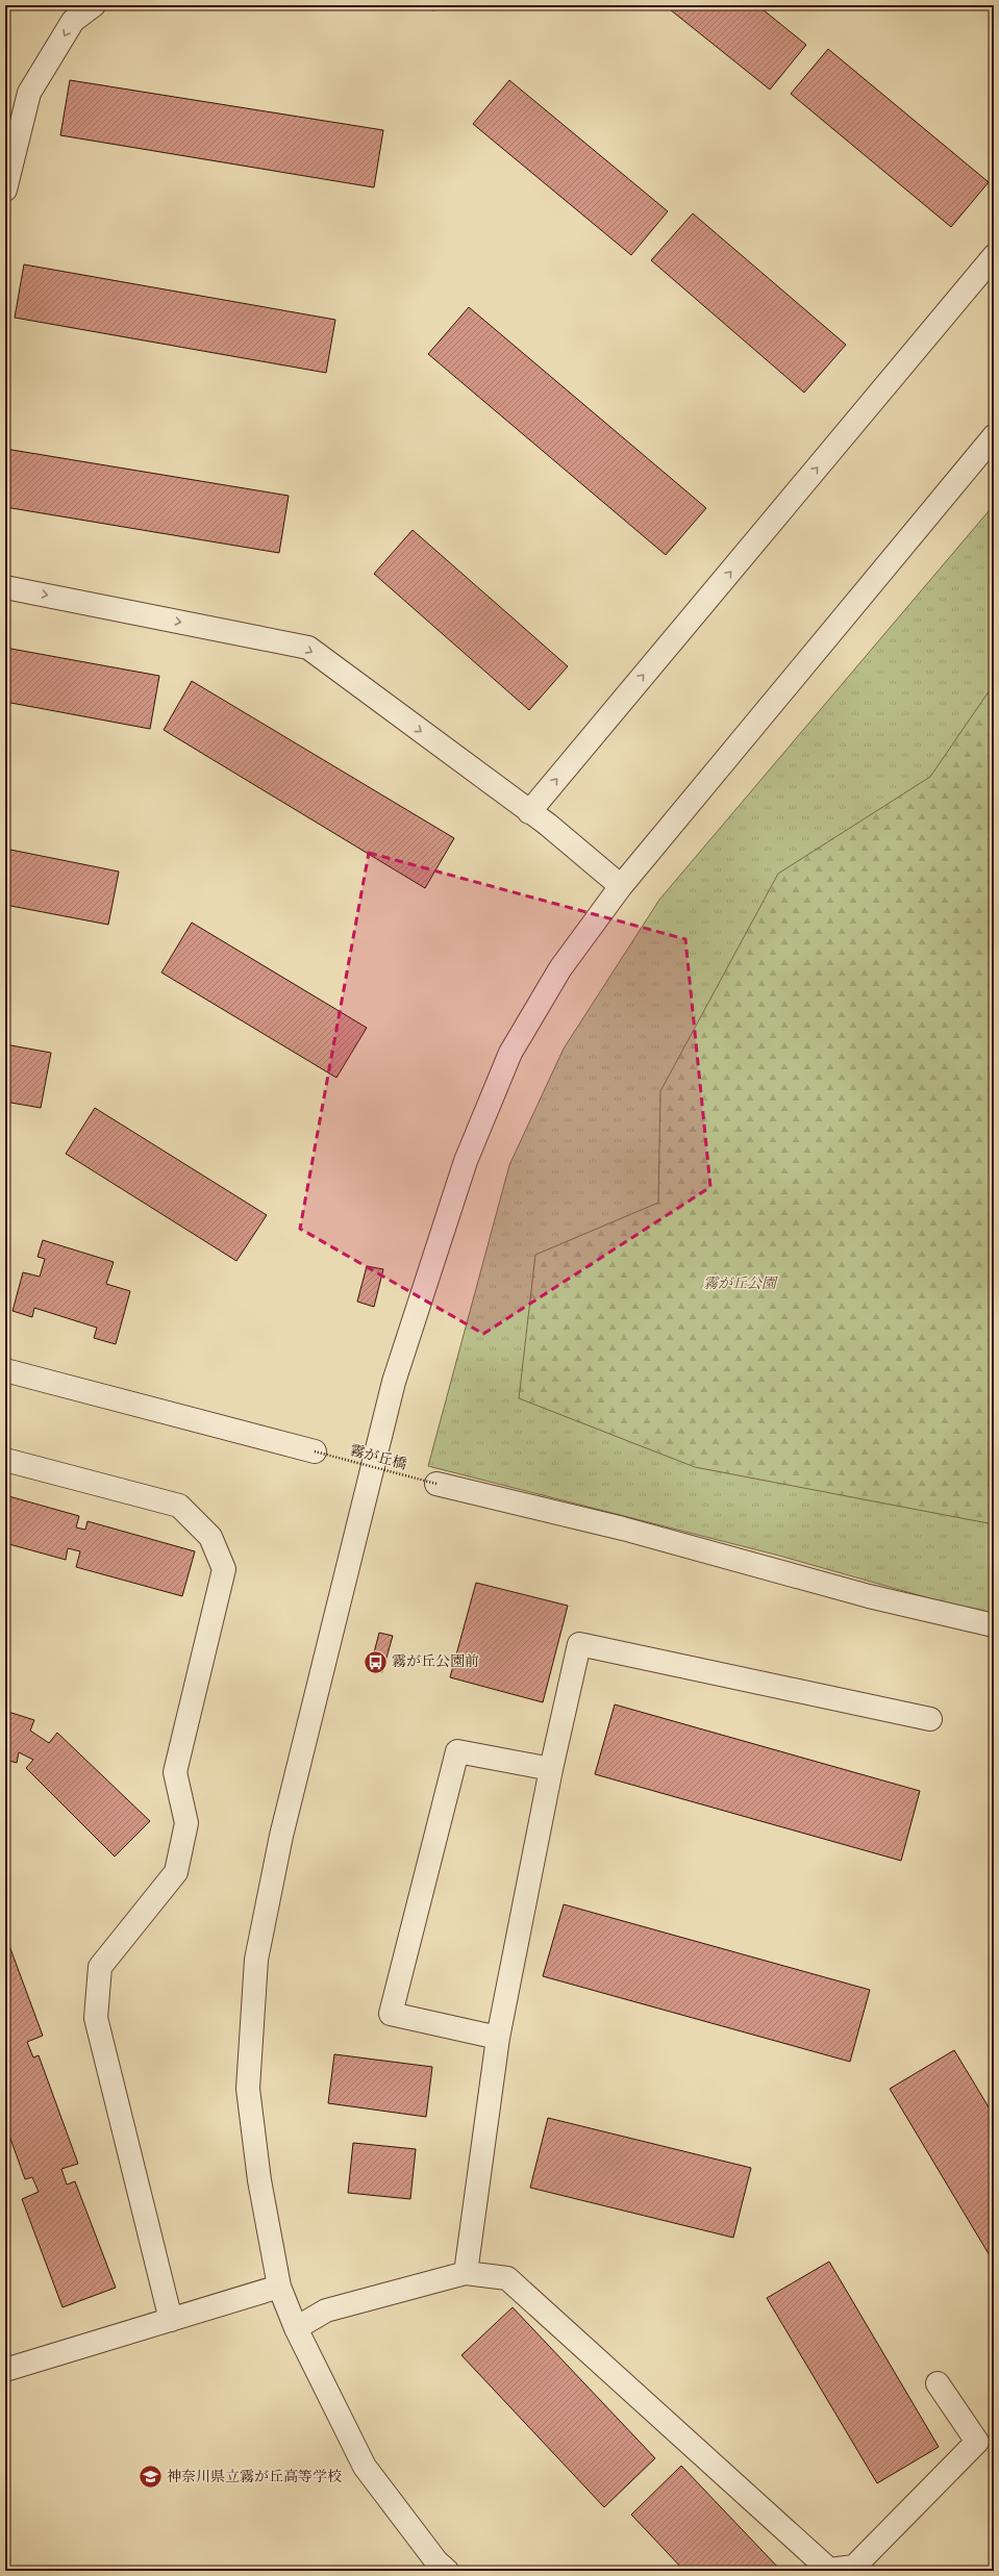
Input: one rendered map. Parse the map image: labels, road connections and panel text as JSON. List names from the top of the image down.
{
  "streets": {
    "path": ["霧が丘橋"]
  },
  "parks": ["霧が丘公園"],
  "places": {
    "bus stop": ["霧が丘公園前"],
    "school or university": ["神奈川県立霧が丘高等学校"]
  }
}
